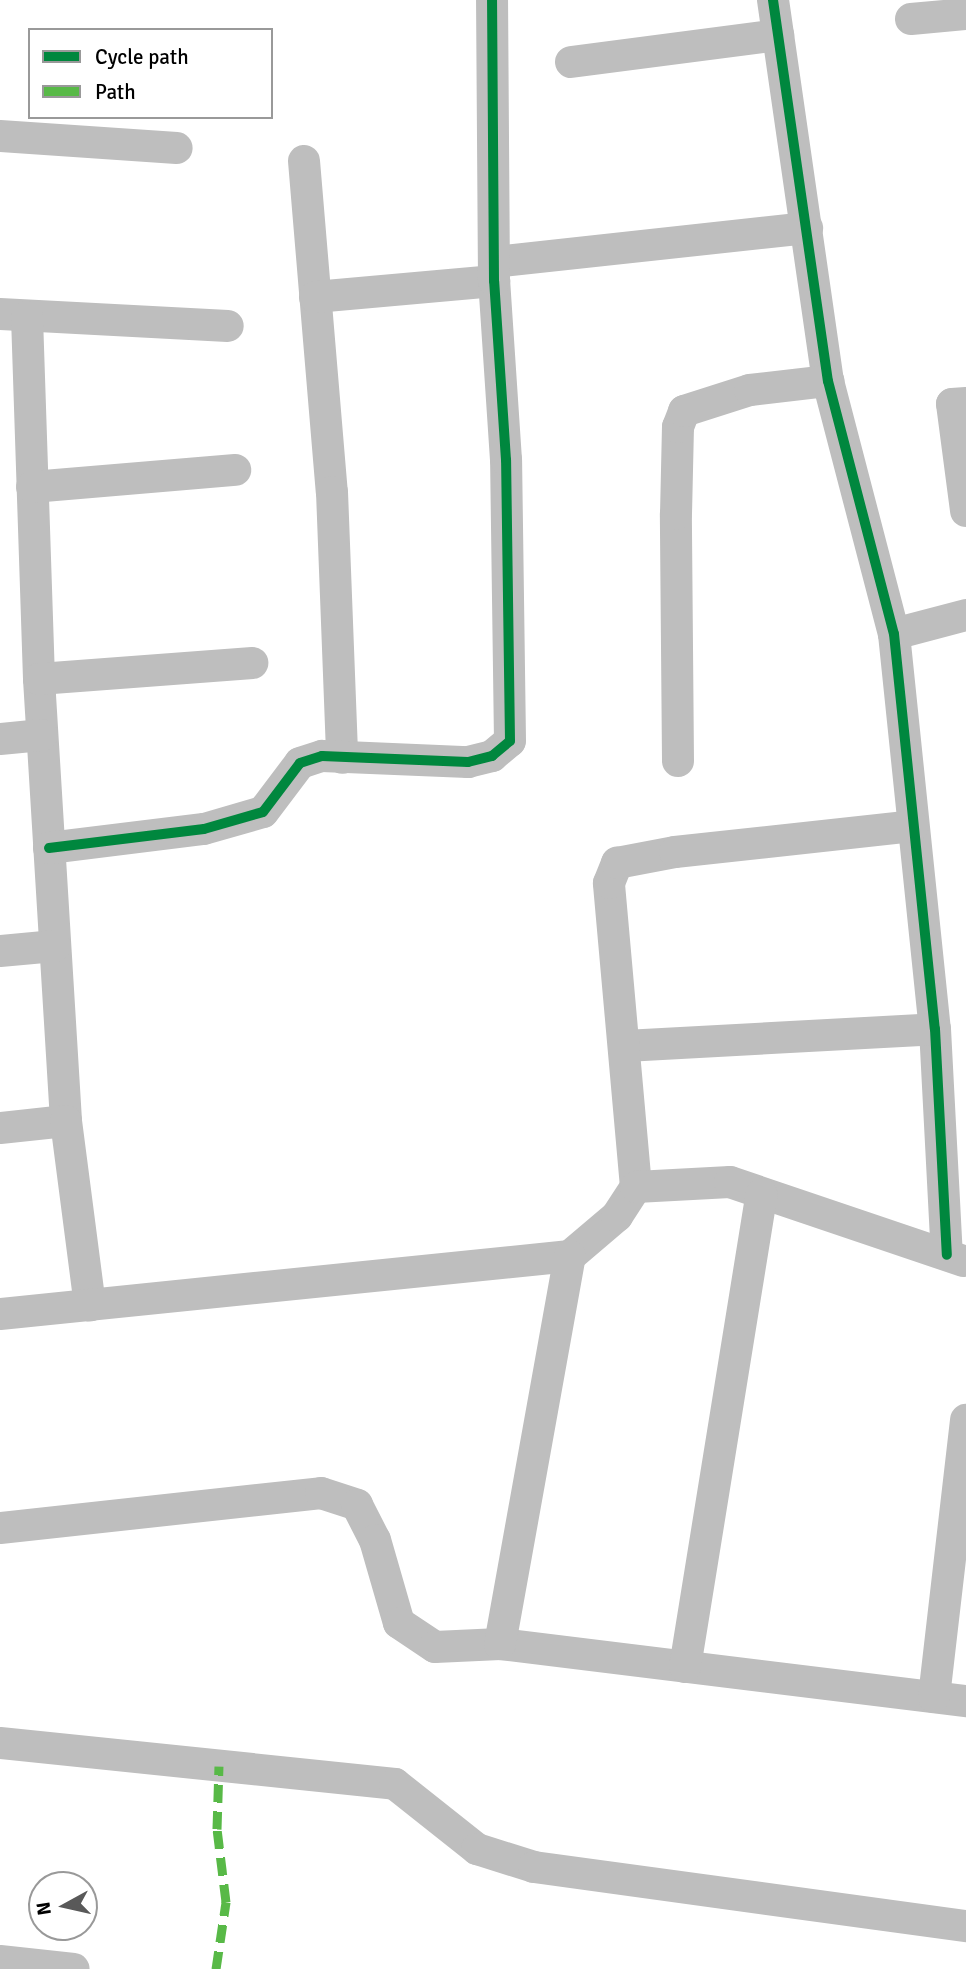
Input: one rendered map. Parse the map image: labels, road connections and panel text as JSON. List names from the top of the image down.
{
  "legend": ["Cycle path", "Path"],
  "north": "left"
}
